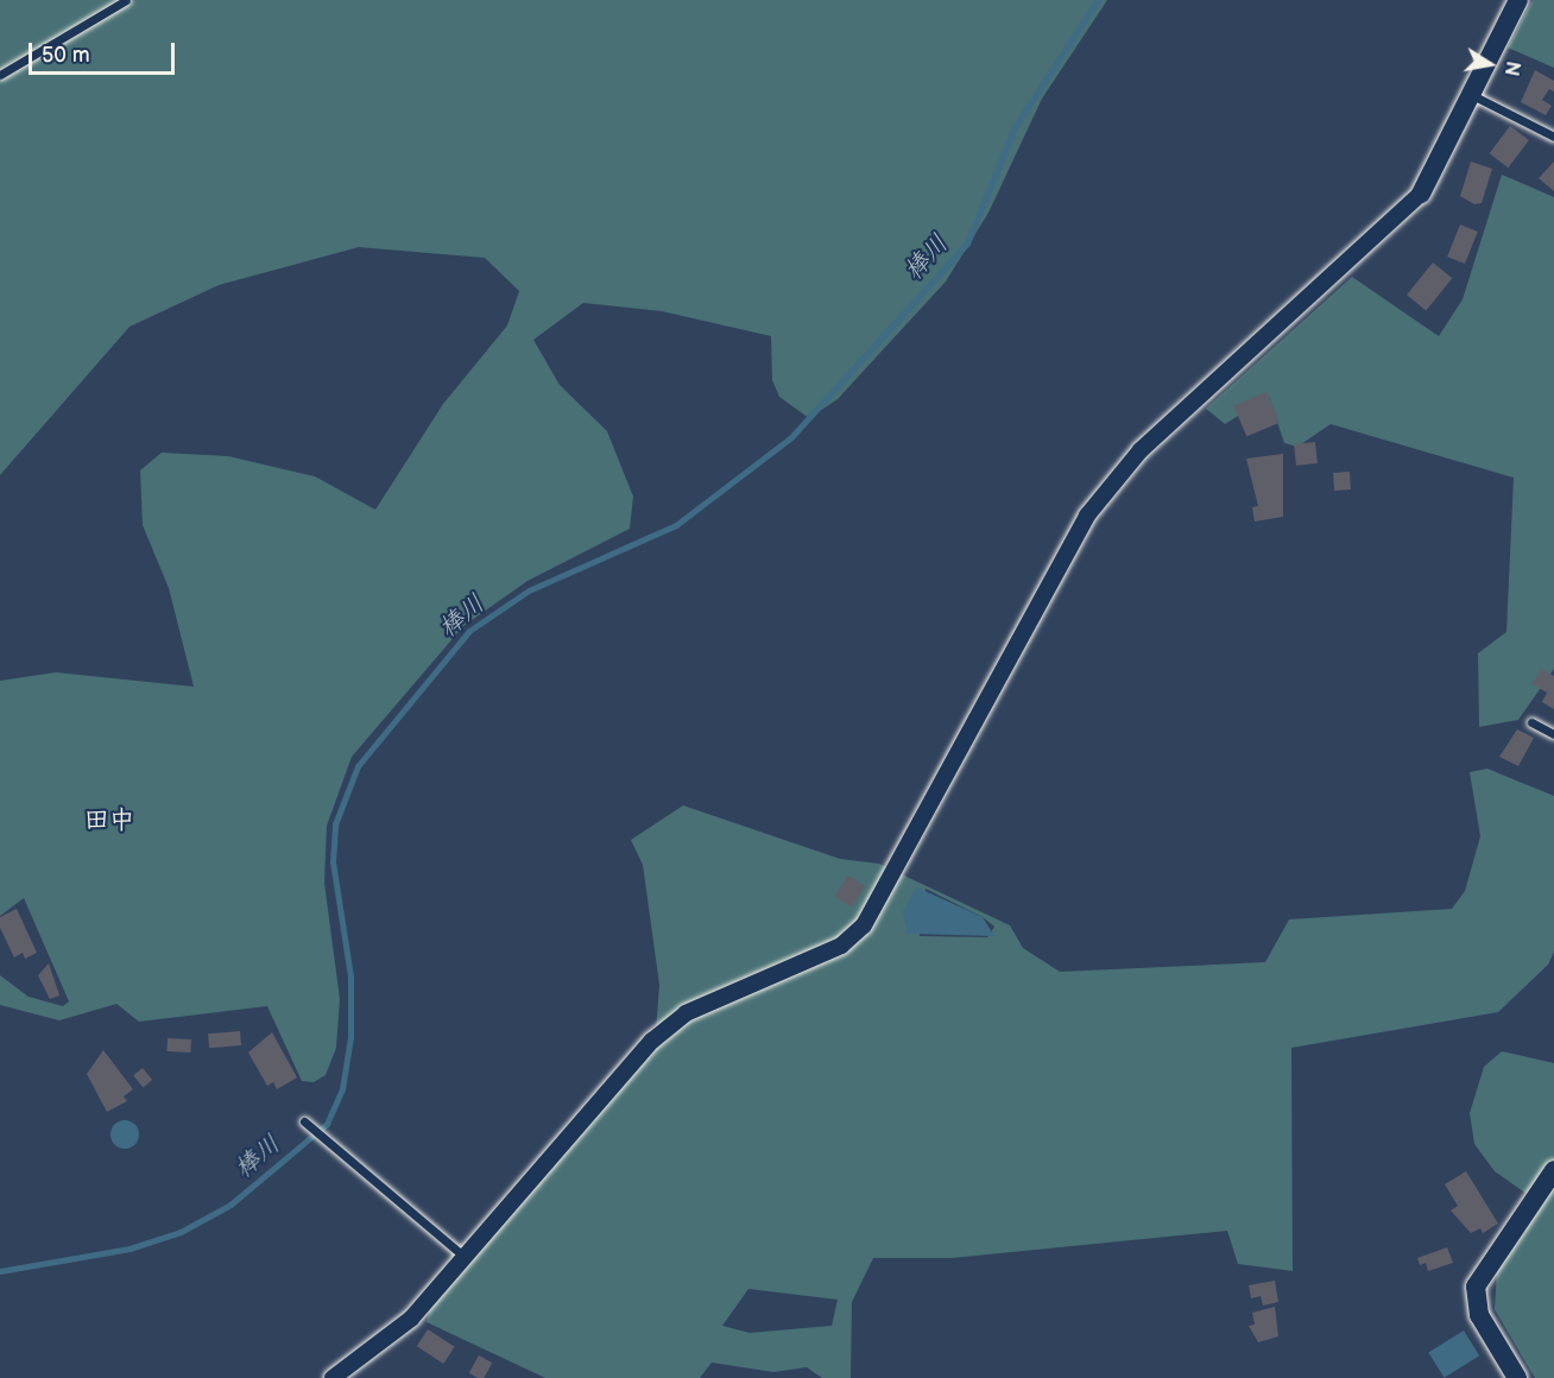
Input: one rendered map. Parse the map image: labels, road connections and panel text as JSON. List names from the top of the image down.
{
  "districts": ["田中"],
  "water": ["棒川"],
  "scale_bar": "50 m",
  "north": "right"
}
